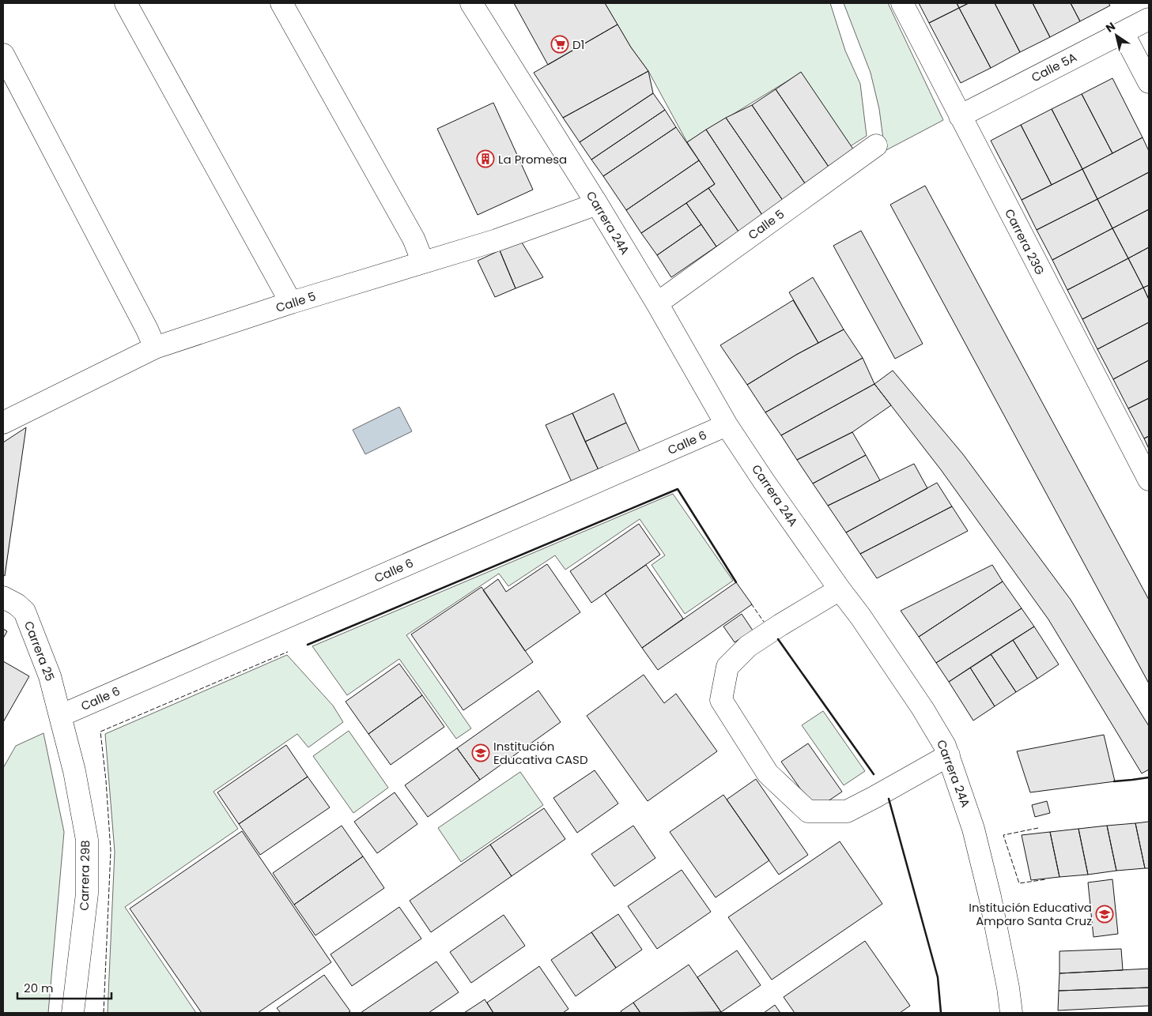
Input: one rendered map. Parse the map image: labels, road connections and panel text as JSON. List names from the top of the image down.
{
  "streets": {
    "street": [
      "Calle 5A",
      "Carrera 24A",
      "Calle 5",
      "Carrera 23G",
      "Calle 6",
      "Carrera 25",
      "Carrera 29B"
    ]
  },
  "crossings": [
    ["Calle 5A", "Carrera 23G"],
    ["Carrera 24A", "Calle 5"],
    ["Carrera 24A", "Calle 6"],
    ["Calle 6", "Carrera 25"],
    ["Calle 6", "Carrera 29B"],
    ["Carrera 25", "Carrera 29B"]
  ],
  "places": {
    "supermarket": ["D1"],
    "building": ["La Promesa"],
    "school or university": ["Institución Educativa CASD", "Institución Educativa Amparo Santa Cruz"]
  },
  "scale_bar": "20 m",
  "north": "top left"
}
